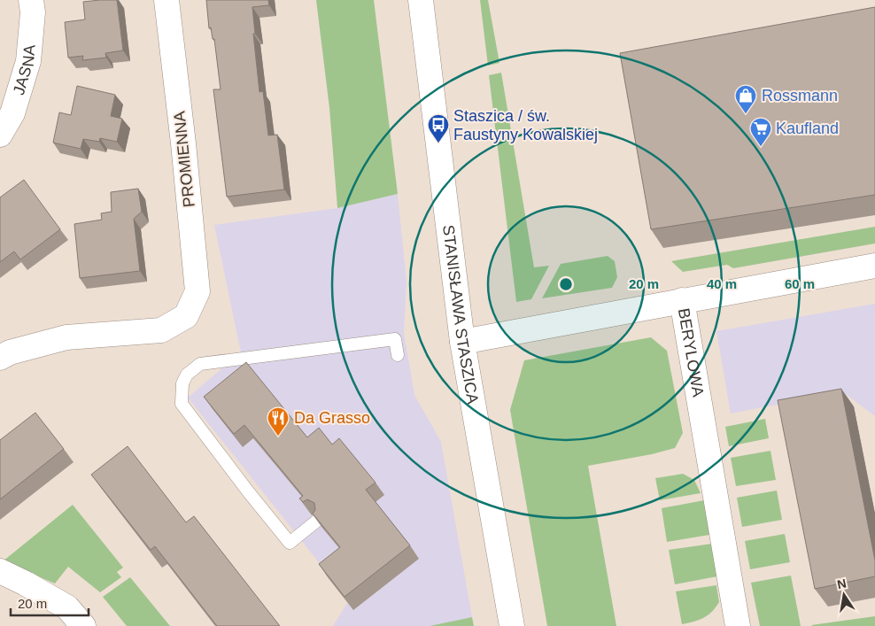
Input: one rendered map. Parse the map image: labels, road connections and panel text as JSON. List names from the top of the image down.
{
  "streets": {
    "street": [
      "JASNA",
      "PROMIENNA",
      "STANISŁAWA STASZICA",
      "BERYLOWA"
    ]
  },
  "crossings": [
    ["STANISŁAWA STASZICA", "BERYLOWA"]
  ],
  "places": {
    "shop": ["Rossmann"],
    "bus stop": ["Staszica / św. Faustyny Kowalskiej"],
    "supermarket": ["Kaufland"],
    "restaurant": ["Da Grasso"]
  },
  "scale_bar": "20 m",
  "north": "top",
  "rings": ["20 m", "40 m", "60 m"]
}
